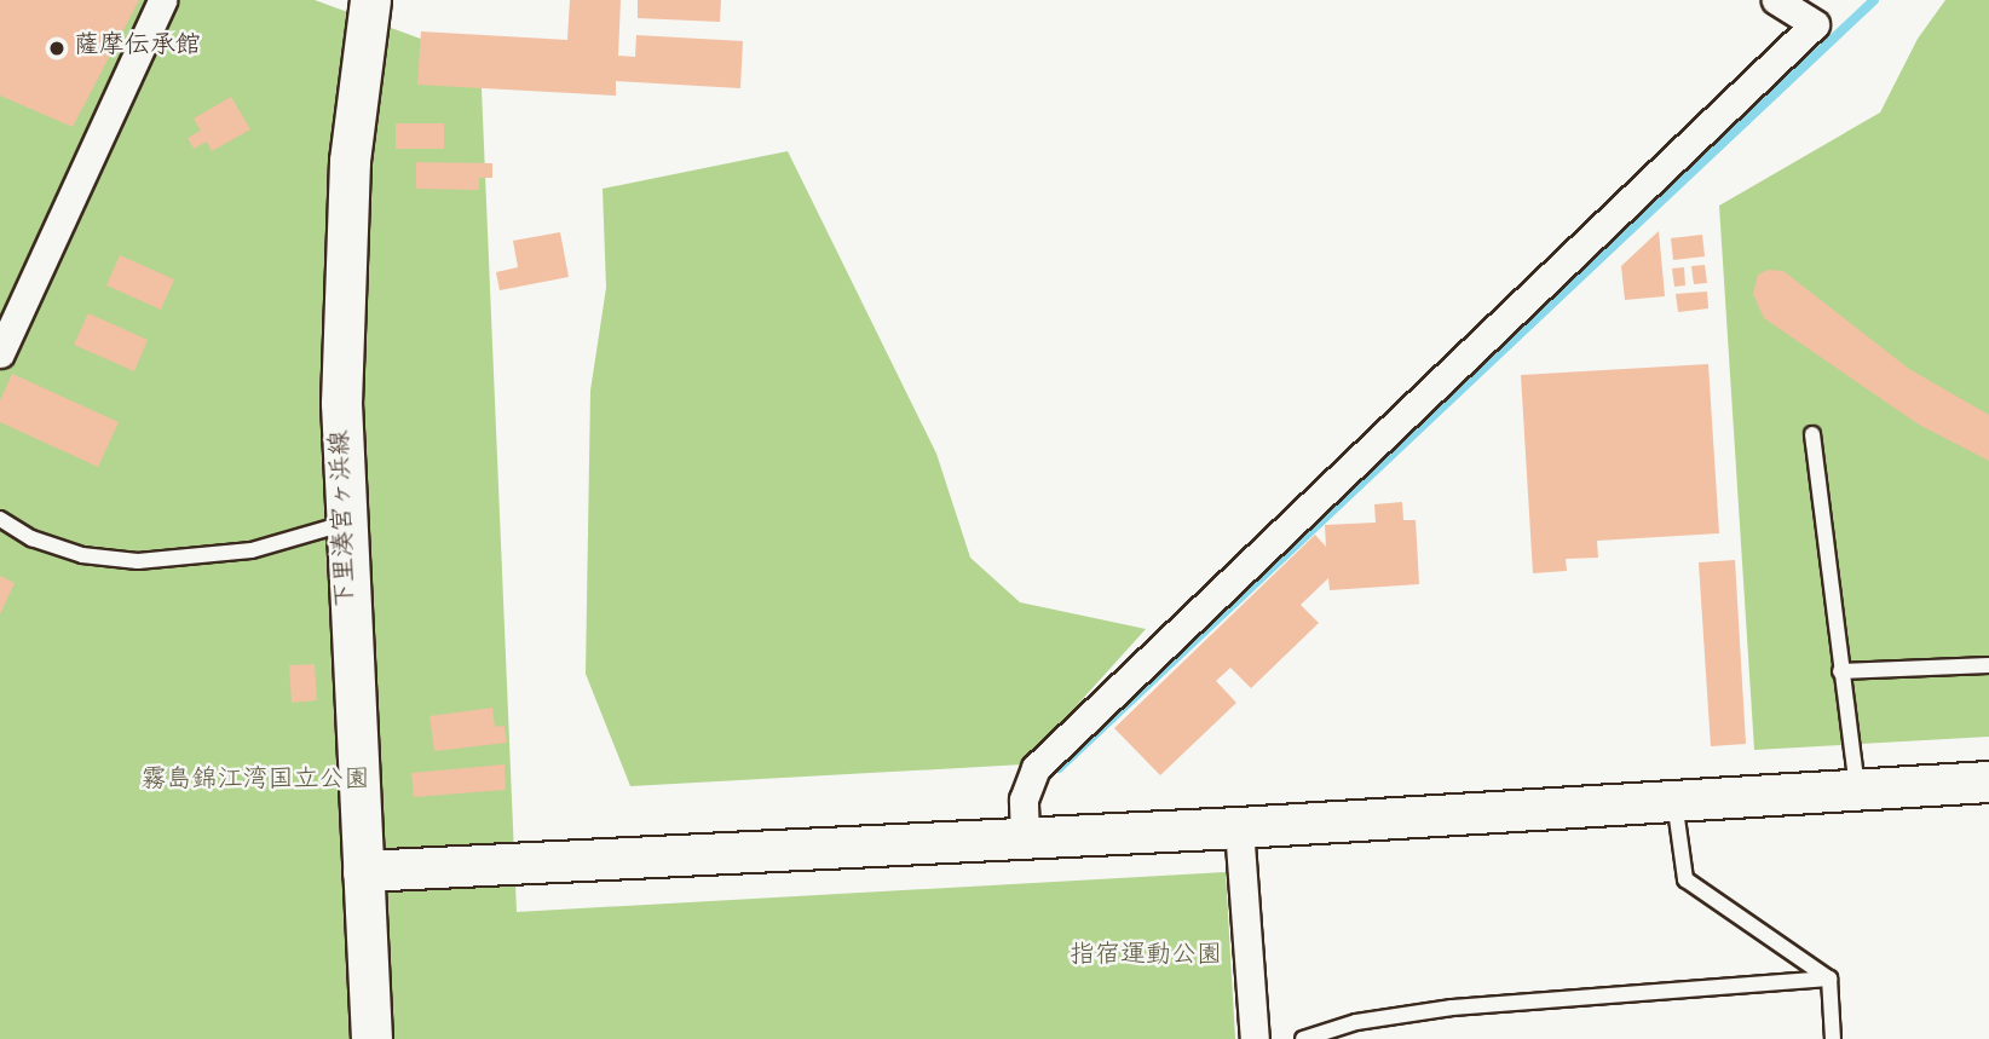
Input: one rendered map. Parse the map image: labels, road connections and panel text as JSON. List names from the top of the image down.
{
  "streets": {
    "street": ["下里湊宮ヶ浜線"]
  },
  "parks": ["霧島錦江湾国立公園", "指宿運動公園"],
  "places": ["薩摩伝承館"]
}
